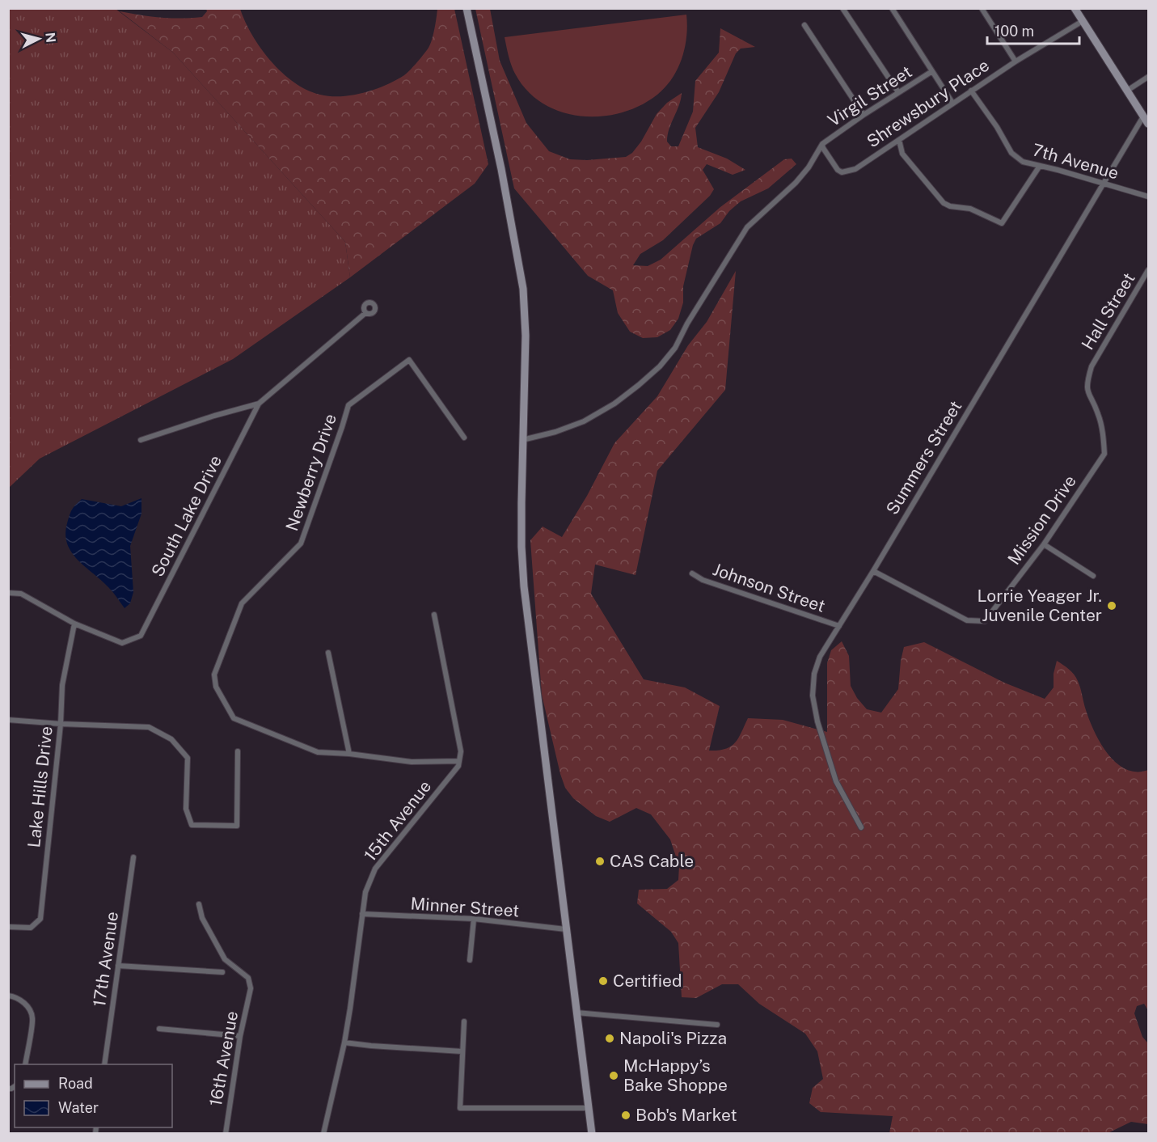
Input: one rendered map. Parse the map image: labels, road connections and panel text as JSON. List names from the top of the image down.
{
  "streets": {
    "street": [
      "Virgil Street",
      "Shrewsbury Place",
      "7th Avenue",
      "Hall Street",
      "Summers Street",
      "Newberry Drive",
      "South Lake Drive",
      "Mission Drive",
      "Johnson Street",
      "Lake Hills Drive",
      "15th Avenue",
      "Minner Street",
      "17th Avenue",
      "16th Avenue"
    ]
  },
  "crossings": [
    ["Virgil Street", "Shrewsbury Place"],
    ["Shrewsbury Place", "7th Avenue"],
    ["7th Avenue", "Summers Street"],
    ["Hall Street", "Mission Drive"],
    ["Summers Street", "Mission Drive"],
    ["Summers Street", "Johnson Street"],
    ["Newberry Drive", "15th Avenue"],
    ["South Lake Drive", "Lake Hills Drive"],
    ["15th Avenue", "Minner Street"]
  ],
  "places": [
    "Lorrie Yeager Jr. Juvenile Center",
    "CAS Cable",
    "Certified",
    "Napoli's Pizza",
    "McHappy’s Bake Shoppe",
    "Bob's Market"
  ],
  "legend": ["Road", "Water"],
  "scale_bar": "100 m",
  "north": "right"
}
